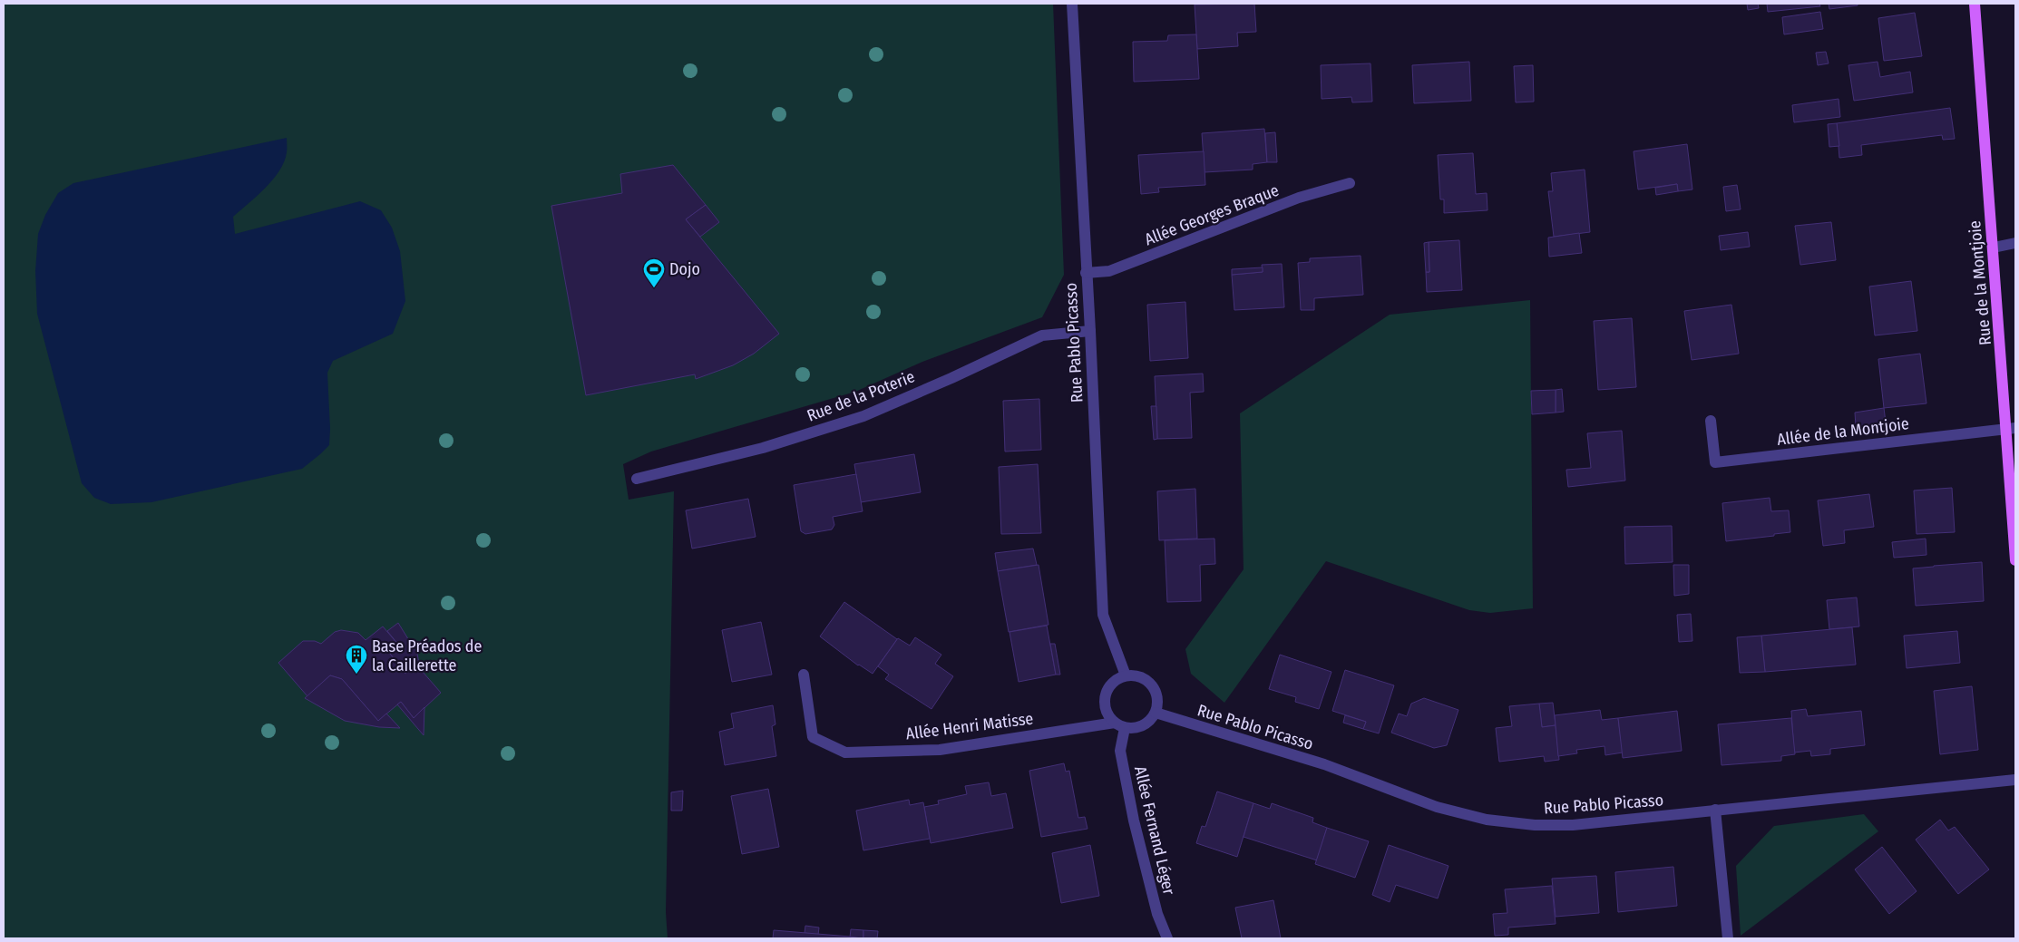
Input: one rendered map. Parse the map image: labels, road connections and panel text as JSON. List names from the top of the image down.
{
  "streets": {
    "main road": ["Rue de la Montjoie"],
    "street": [
      "Allée Georges Braque",
      "Rue Pablo Picasso",
      "Rue de la Poterie",
      "Allée de la Montjoie",
      "Allée Henri Matisse",
      "Allée Fernand Léger"
    ]
  },
  "crossings": [
    ["Allée Georges Braque", "Rue Pablo Picasso"],
    ["Rue de la Montjoie", "Allée de la Montjoie"],
    ["Rue Pablo Picasso", "Rue de la Poterie"],
    ["Rue Pablo Picasso", "Allée Henri Matisse"],
    ["Rue Pablo Picasso", "Allée Fernand Léger"],
    ["Allée Henri Matisse", "Allée Fernand Léger"]
  ],
  "places": {
    "sports": ["Dojo"],
    "building": ["Base Préados de la Caillerette"]
  }
}
